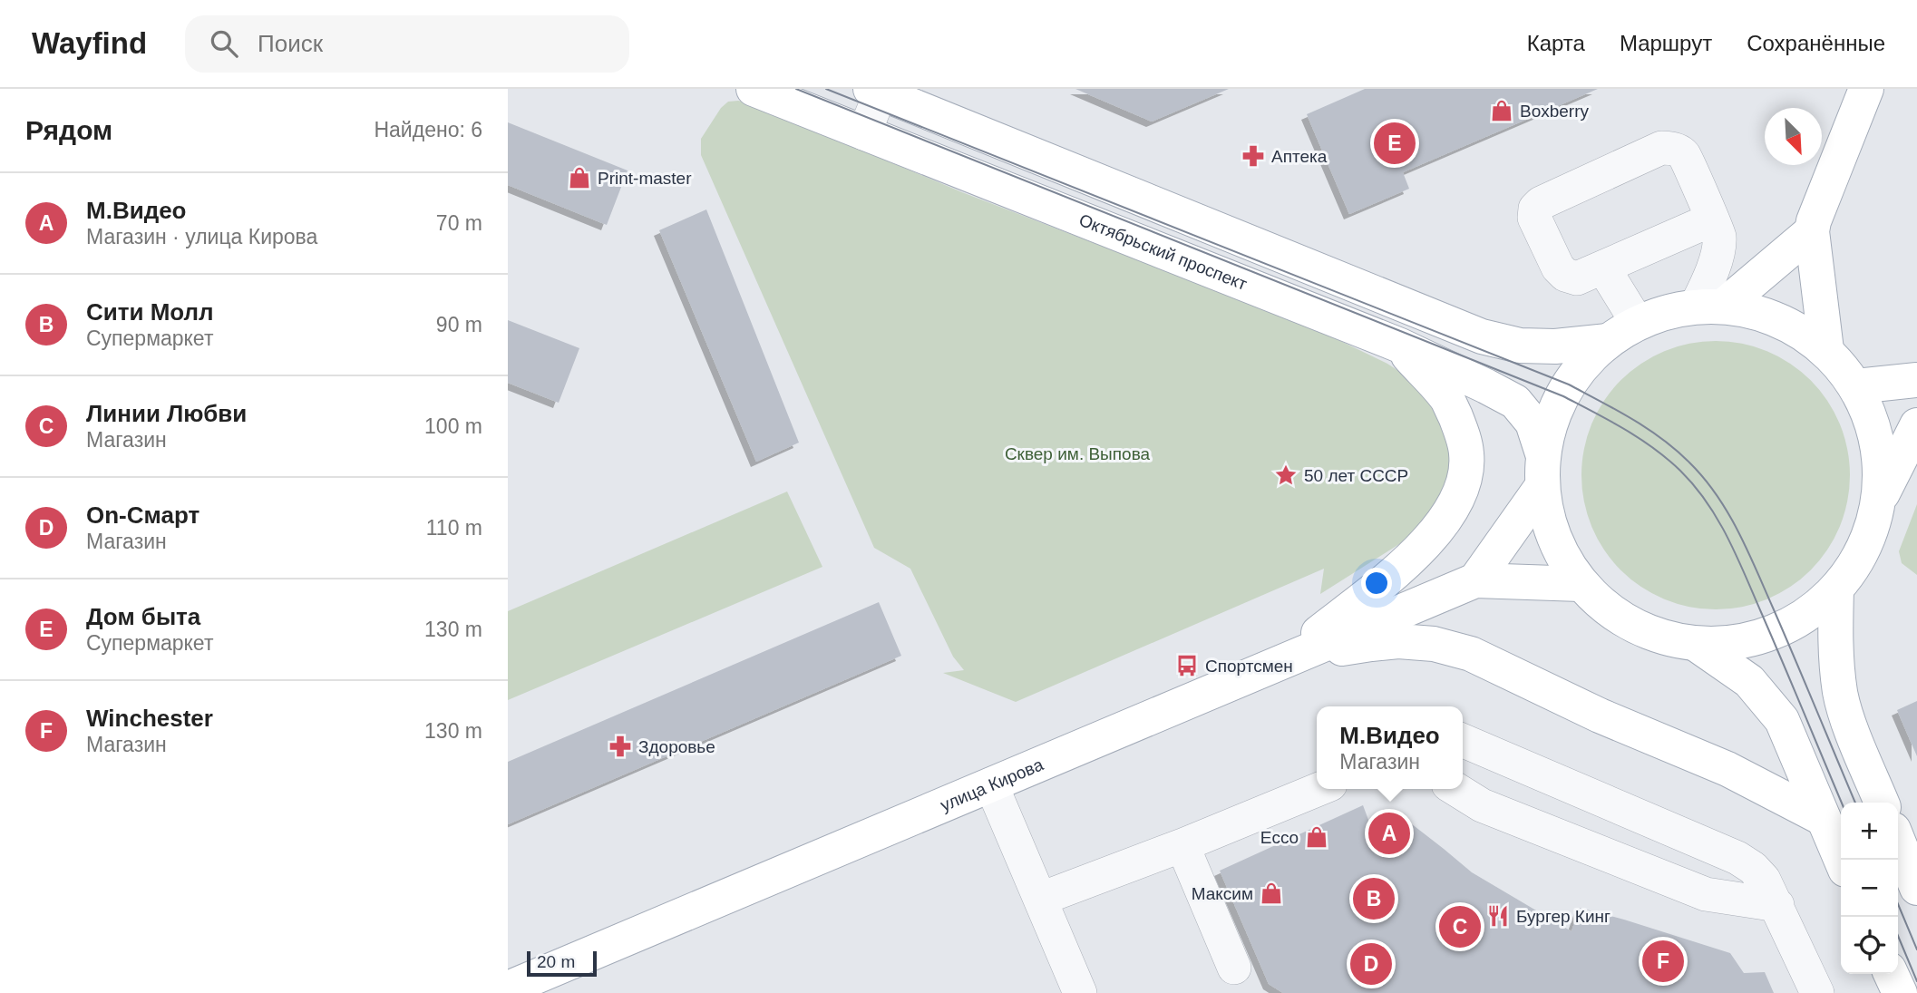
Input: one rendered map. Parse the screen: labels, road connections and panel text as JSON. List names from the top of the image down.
{
  "streets": {
    "main road": ["Октябрьский проспект", "улица Кирова"]
  },
  "parks": ["Сквер им. Выпова"],
  "places": {
    "shop": [
      "Boxberry",
      "Print-master",
      "Ecco",
      "Максим"
    ],
    "pharmacy": ["Аптека", "Здоровье"],
    "place": ["50 лет СССР"],
    "bus stop": ["Спортсмен"],
    "restaurant": ["Бургер Кинг"]
  },
  "scale_bar": "20 m",
  "north": "bottom right",
  "page": {
    "header": "Wayfind",
    "search": "Поиск",
    "nav": ["Карта", "Маршрут", "Сохранённые"],
    "heading": ["Рядом", "Найдено: 6"],
    "pins": [
      "E",
      "A",
      "B",
      "C",
      "F",
      "D"
    ],
    "list": [
      {
        "mark": "A",
        "name": "М.Видео",
        "note": "Магазин · улица Кирова",
        "value": "70 m"
      },
      {
        "mark": "B",
        "name": "Сити Молл",
        "note": "Супермаркет",
        "value": "90 m"
      },
      {
        "mark": "C",
        "name": "Линии Любви",
        "note": "Магазин",
        "value": "100 m"
      },
      {
        "mark": "D",
        "name": "On-Смарт",
        "note": "Магазин",
        "value": "110 m"
      },
      {
        "mark": "E",
        "name": "Дом быта",
        "note": "Супермаркет",
        "value": "130 m"
      },
      {
        "mark": "F",
        "name": "Winchester",
        "note": "Магазин",
        "value": "130 m"
      }
    ],
    "popup": ["М.Видео", "Магазин"],
    "map_buttons": ["+", "−"],
    "scale": "20 m"
  }
}
